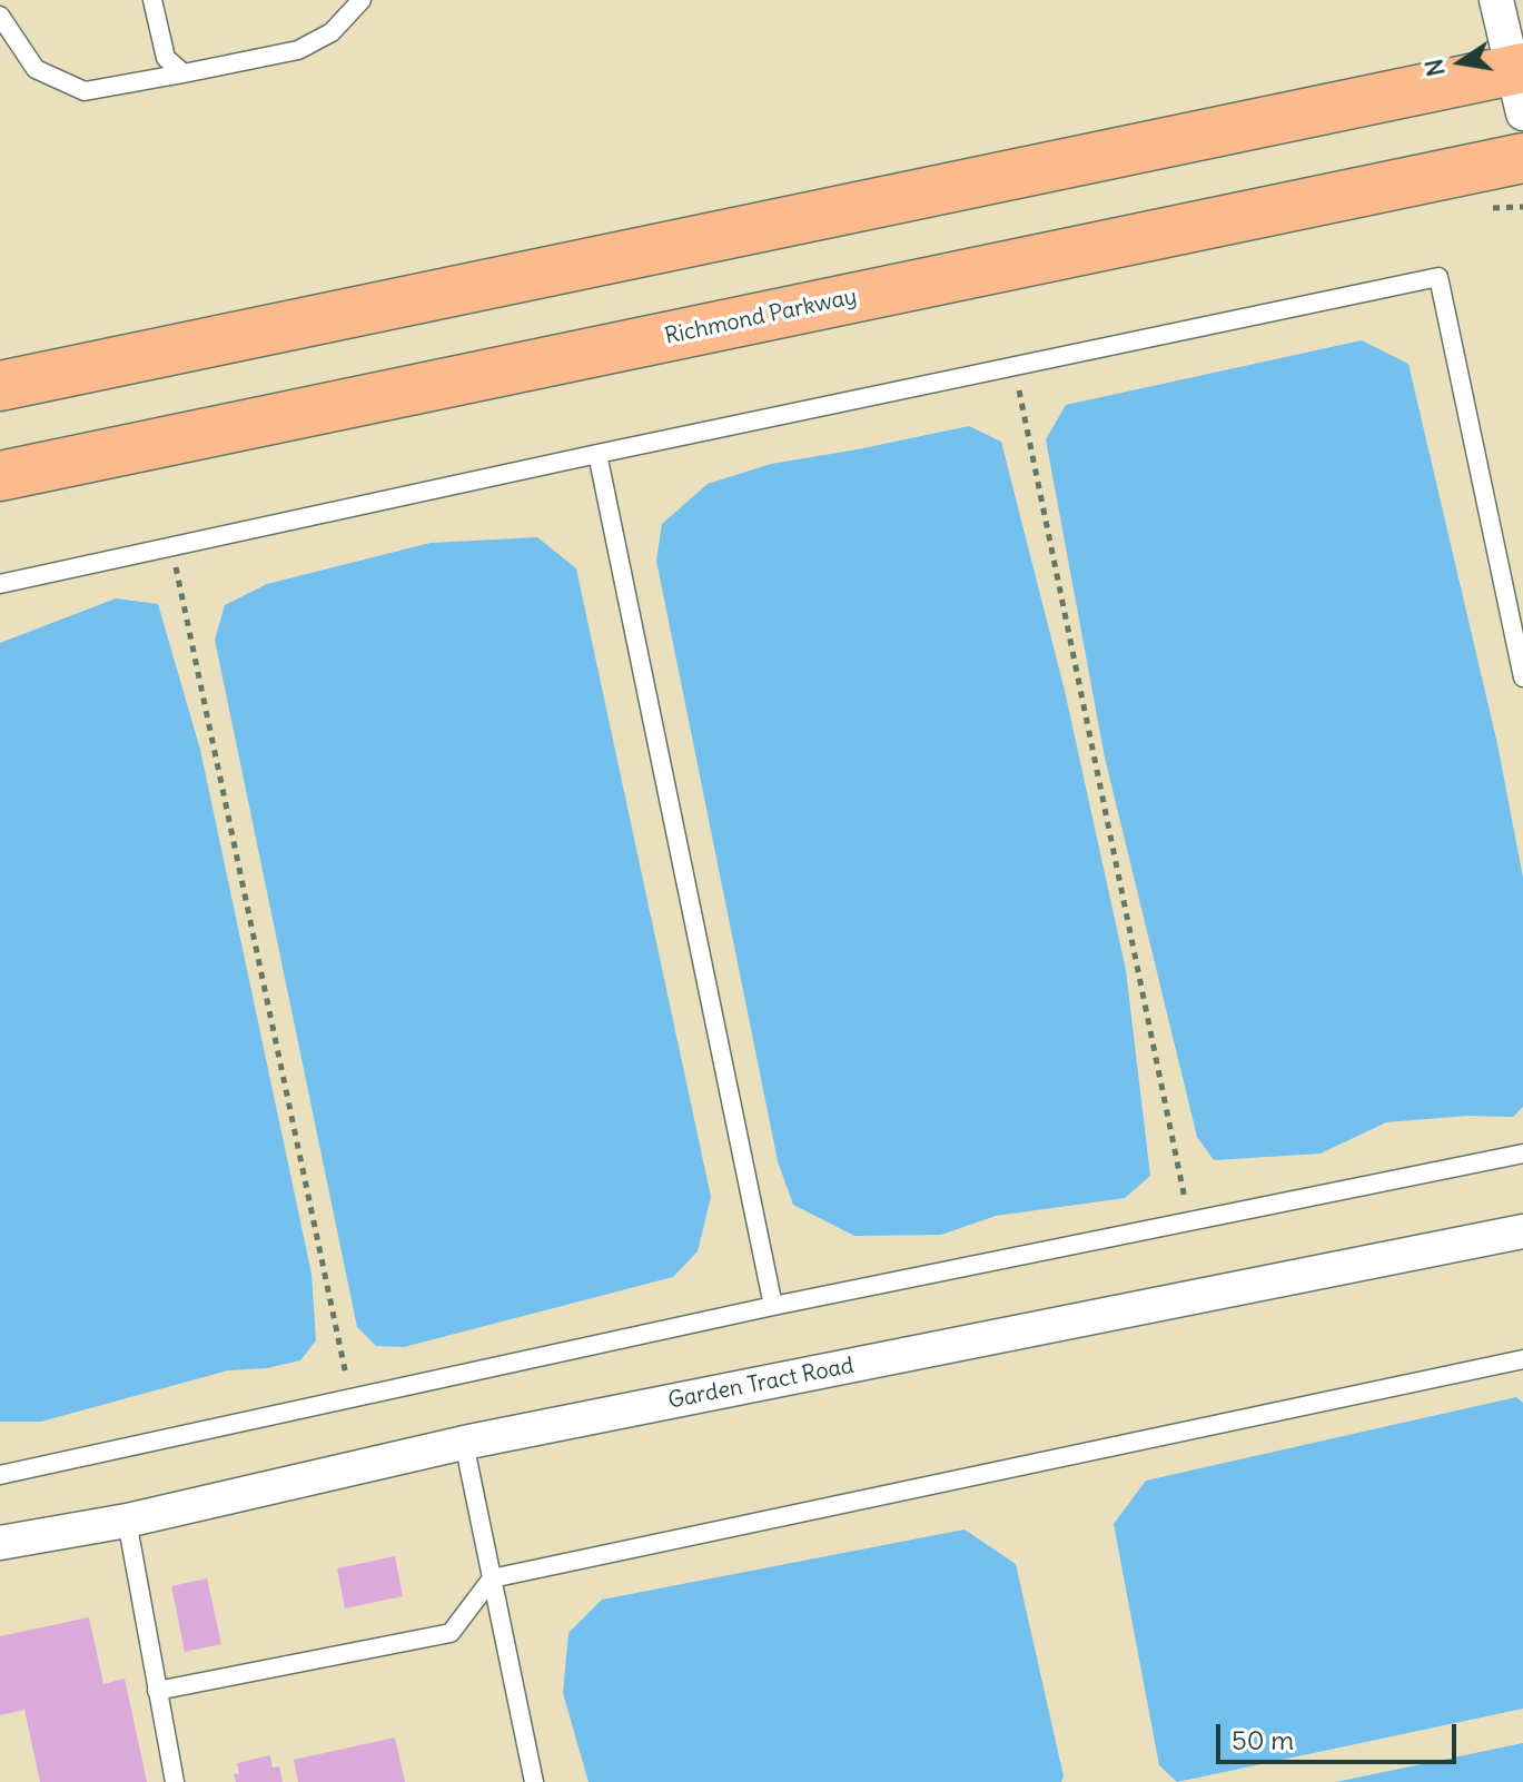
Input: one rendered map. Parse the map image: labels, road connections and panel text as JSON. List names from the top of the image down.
{
  "streets": {
    "highway": ["Richmond Parkway"],
    "street": ["Garden Tract Road"]
  },
  "scale_bar": "50 m",
  "north": "left"
}
